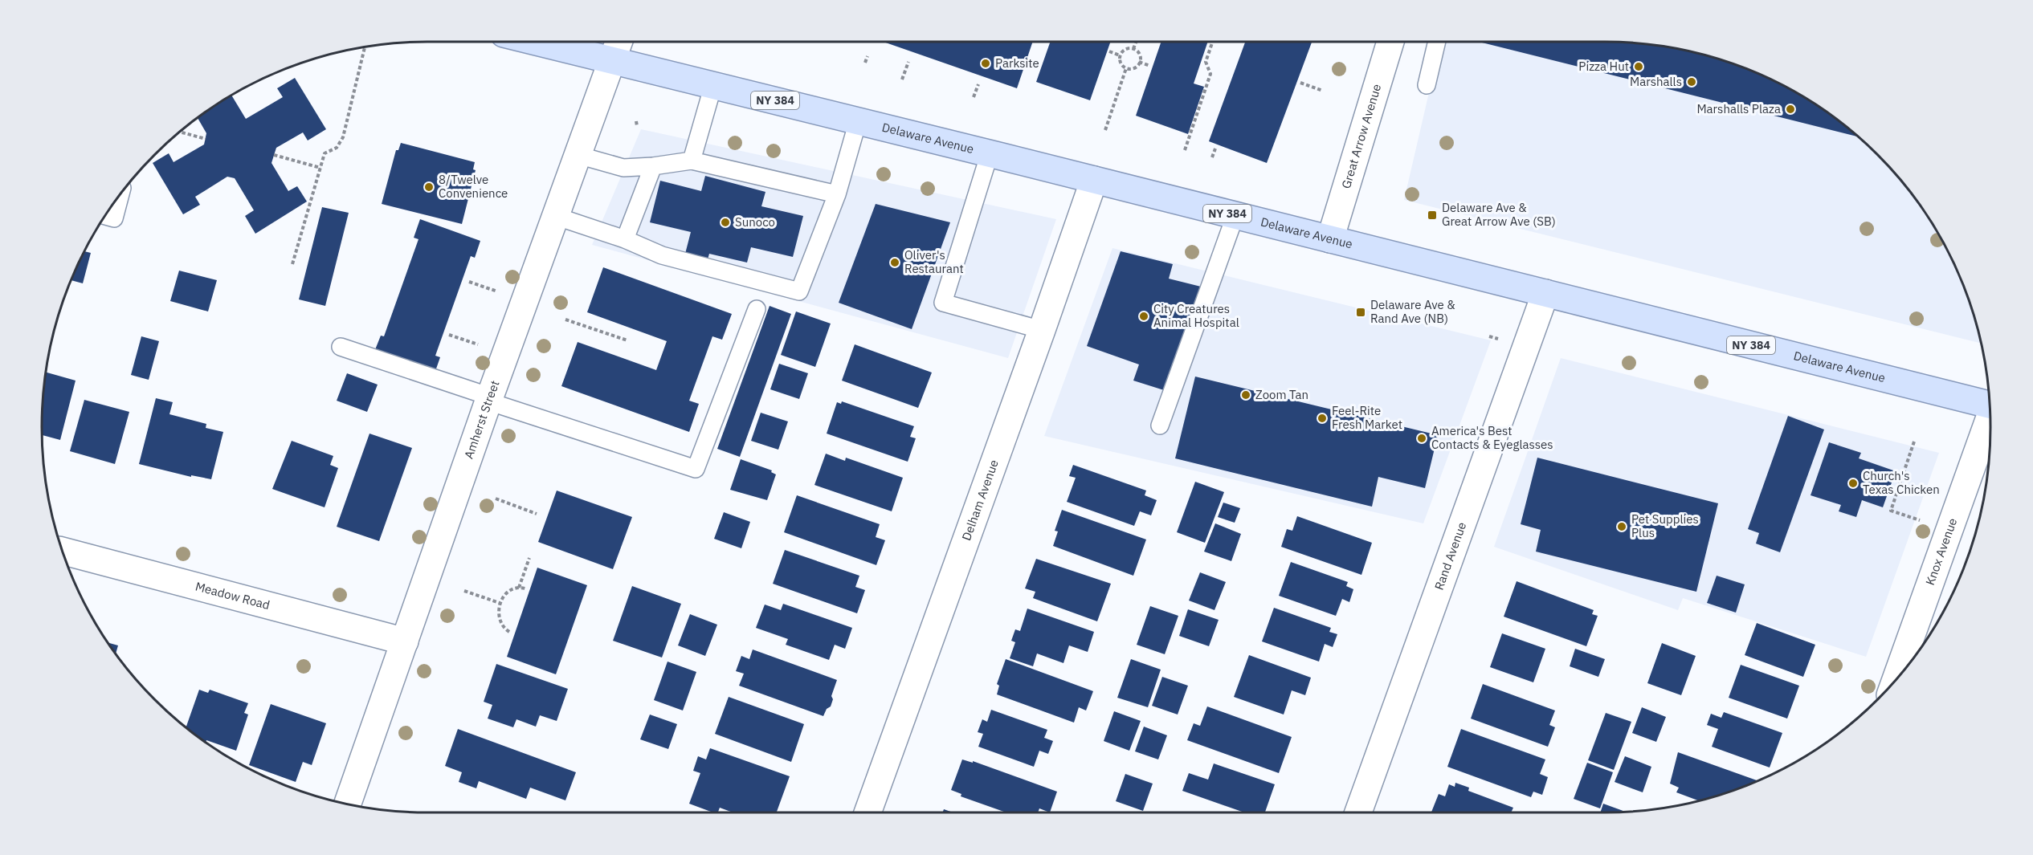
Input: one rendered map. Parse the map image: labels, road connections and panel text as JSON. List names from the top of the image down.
{
  "streets": {
    "main road": ["NY 384", "Delaware Avenue"],
    "street": [
      "Great Arrow Avenue",
      "Amherst Street",
      "Delham Avenue",
      "Knox Avenue",
      "Rand Avenue",
      "Meadow Road"
    ]
  },
  "crossings": [
    ["Great Arrow Avenue", "Delaware Avenue"],
    ["Delaware Avenue", "Amherst Street"],
    ["Delaware Avenue", "Delham Avenue"],
    ["Delaware Avenue", "Rand Avenue"],
    ["Amherst Street", "Meadow Road"]
  ],
  "places": {
    "other": [
      "Parksite",
      "Pizza Hut",
      "Marshalls",
      "Marshalls Plaza",
      "8/Twelve Convenience",
      "Sunoco",
      "Oliver's Restaurant",
      "City Creatures Animal Hospital",
      "Zoom Tan",
      "Feel-Rite Fresh Market",
      "America's Best Contacts & Eyeglasses",
      "Church's Texas Chicken",
      "Pet Supplies Plus"
    ],
    "transit": ["Delaware Ave & Great Arrow Ave (SB)", "Delaware Ave & Rand Ave (NB)"]
  }
}
